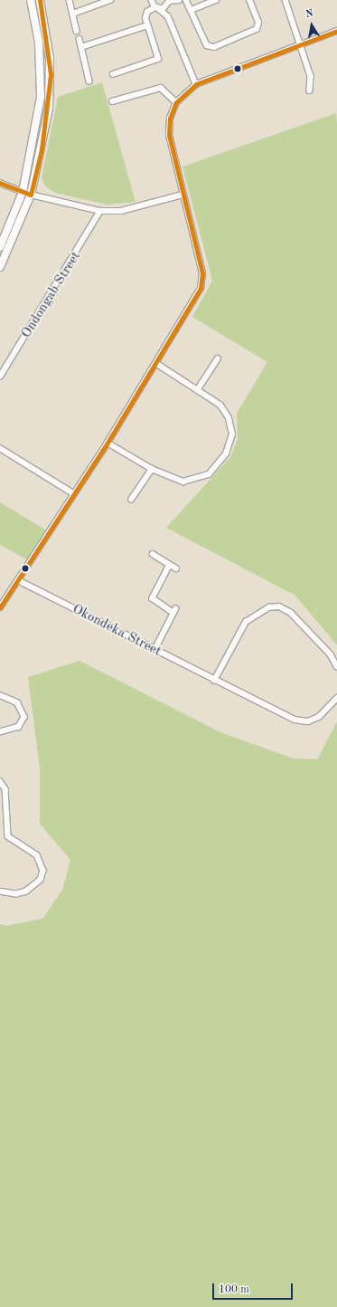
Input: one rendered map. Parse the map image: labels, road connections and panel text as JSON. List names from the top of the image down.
{
  "streets": {
    "street": ["Ondongab Street", "Okondeka Street"]
  },
  "scale_bar": "100 m",
  "north": "top"
}
